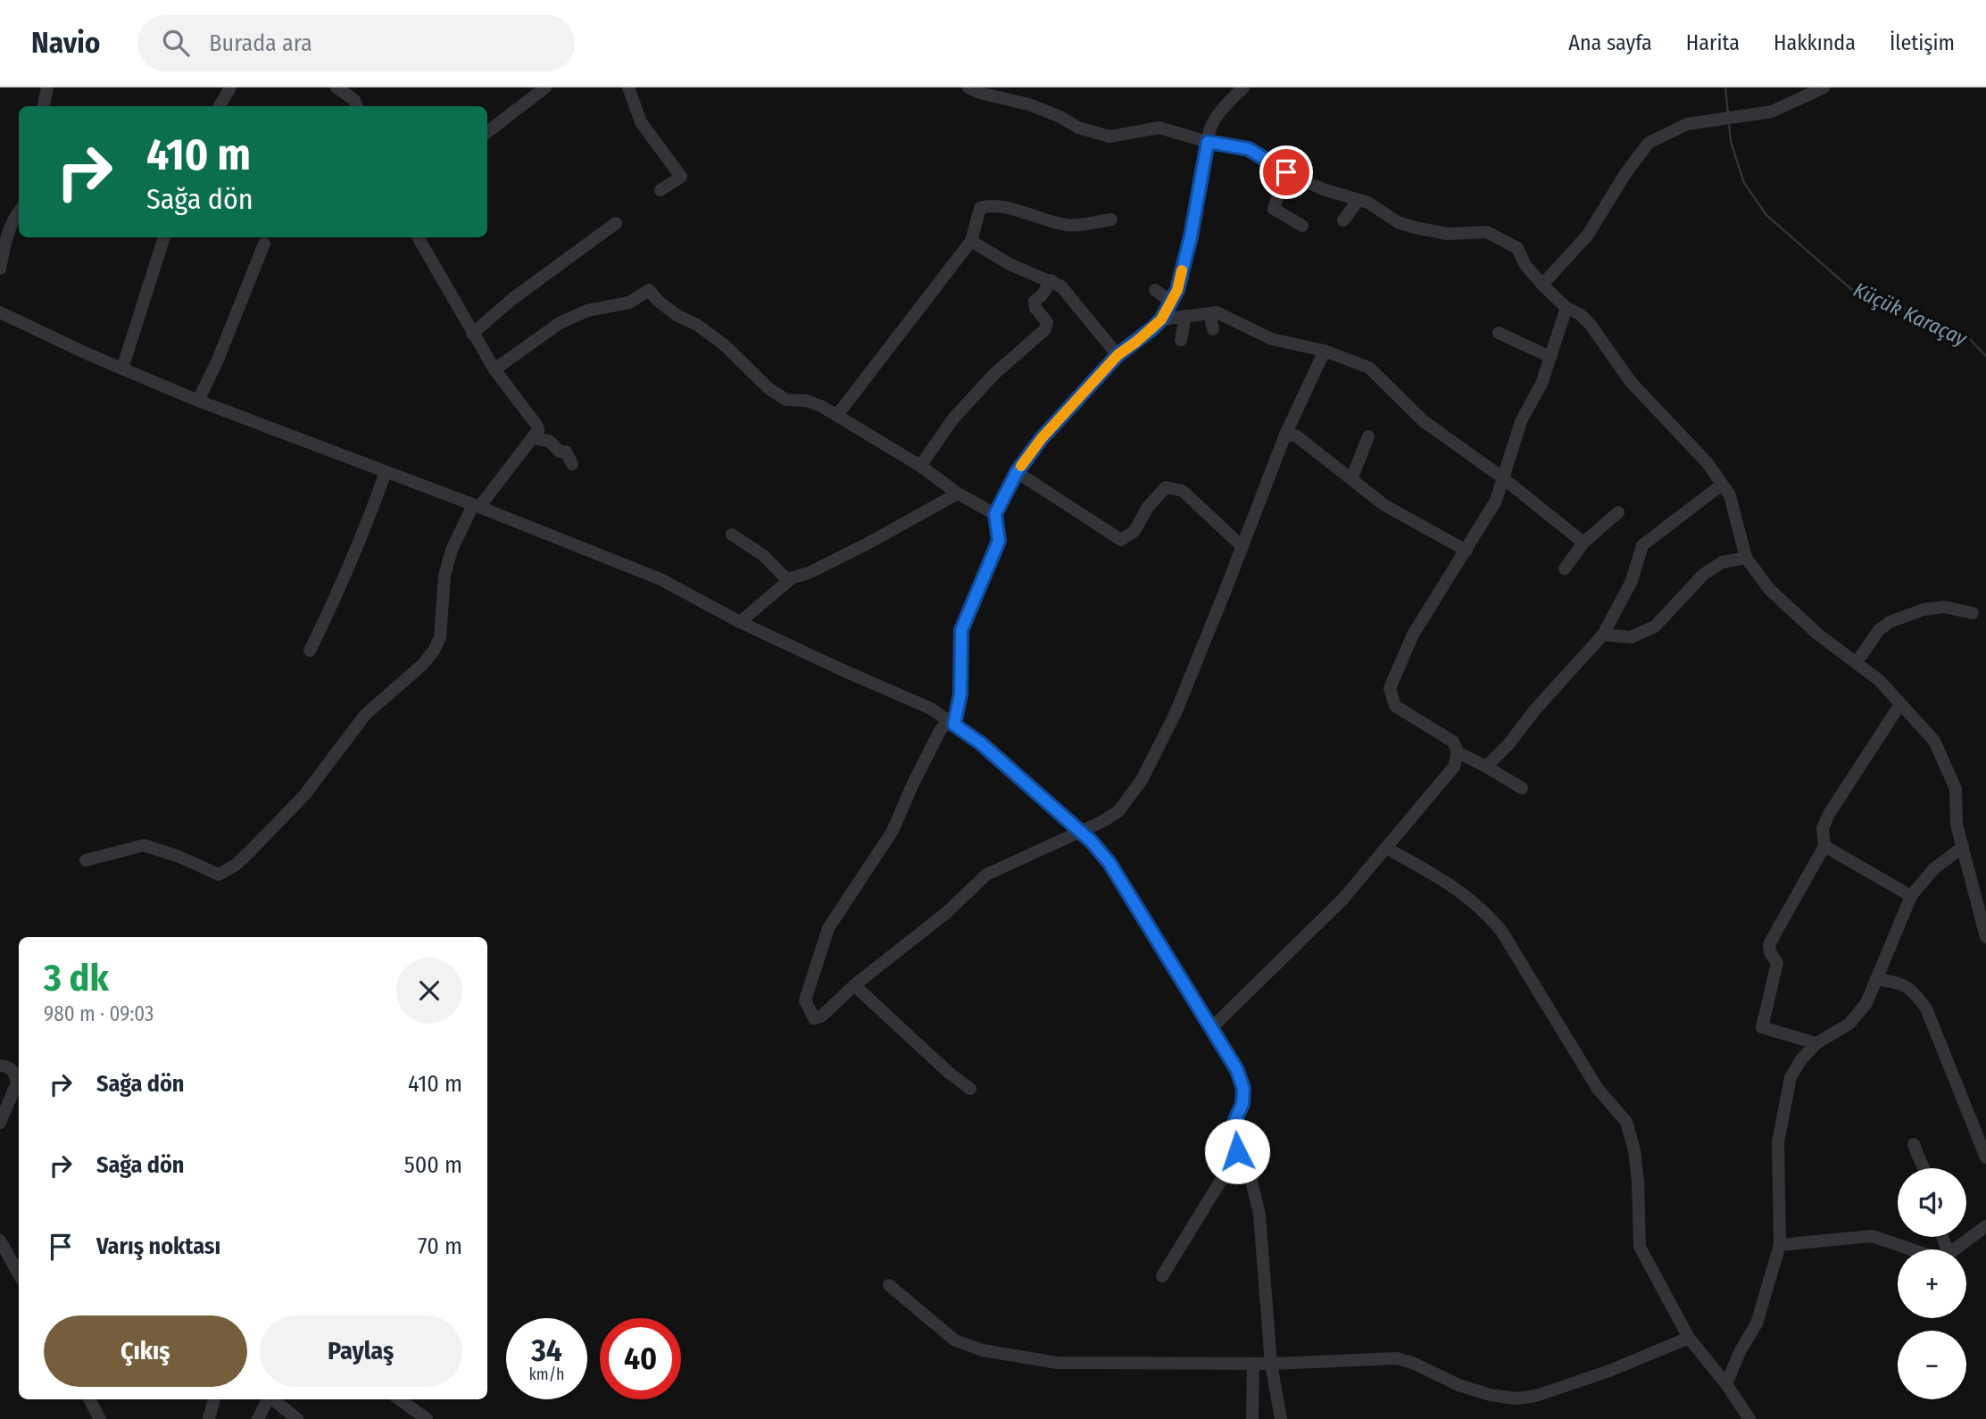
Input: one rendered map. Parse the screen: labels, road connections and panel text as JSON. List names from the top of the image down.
{
  "water": ["Küçük Karaçay"],
  "page": {
    "header": "Navio",
    "search": "Burada ara",
    "nav": [
      "Ana sayfa",
      "Harita",
      "Hakkında",
      "İletişim"
    ],
    "turn": ["410 m", "Sağa dön"],
    "heading": ["3 dk", "980 m · 09:03"],
    "list": [
      {
        "name": "Sağa dön",
        "value": "410 m"
      },
      {
        "name": "Sağa dön",
        "value": "500 m"
      },
      {
        "name": "Varış noktası",
        "value": "70 m"
      }
    ],
    "map_buttons": ["+", "−"],
    "buttons": ["Çıkış", "Paylaş"],
    "speed": "34 km/h",
    "limit": "40"
  }
}
